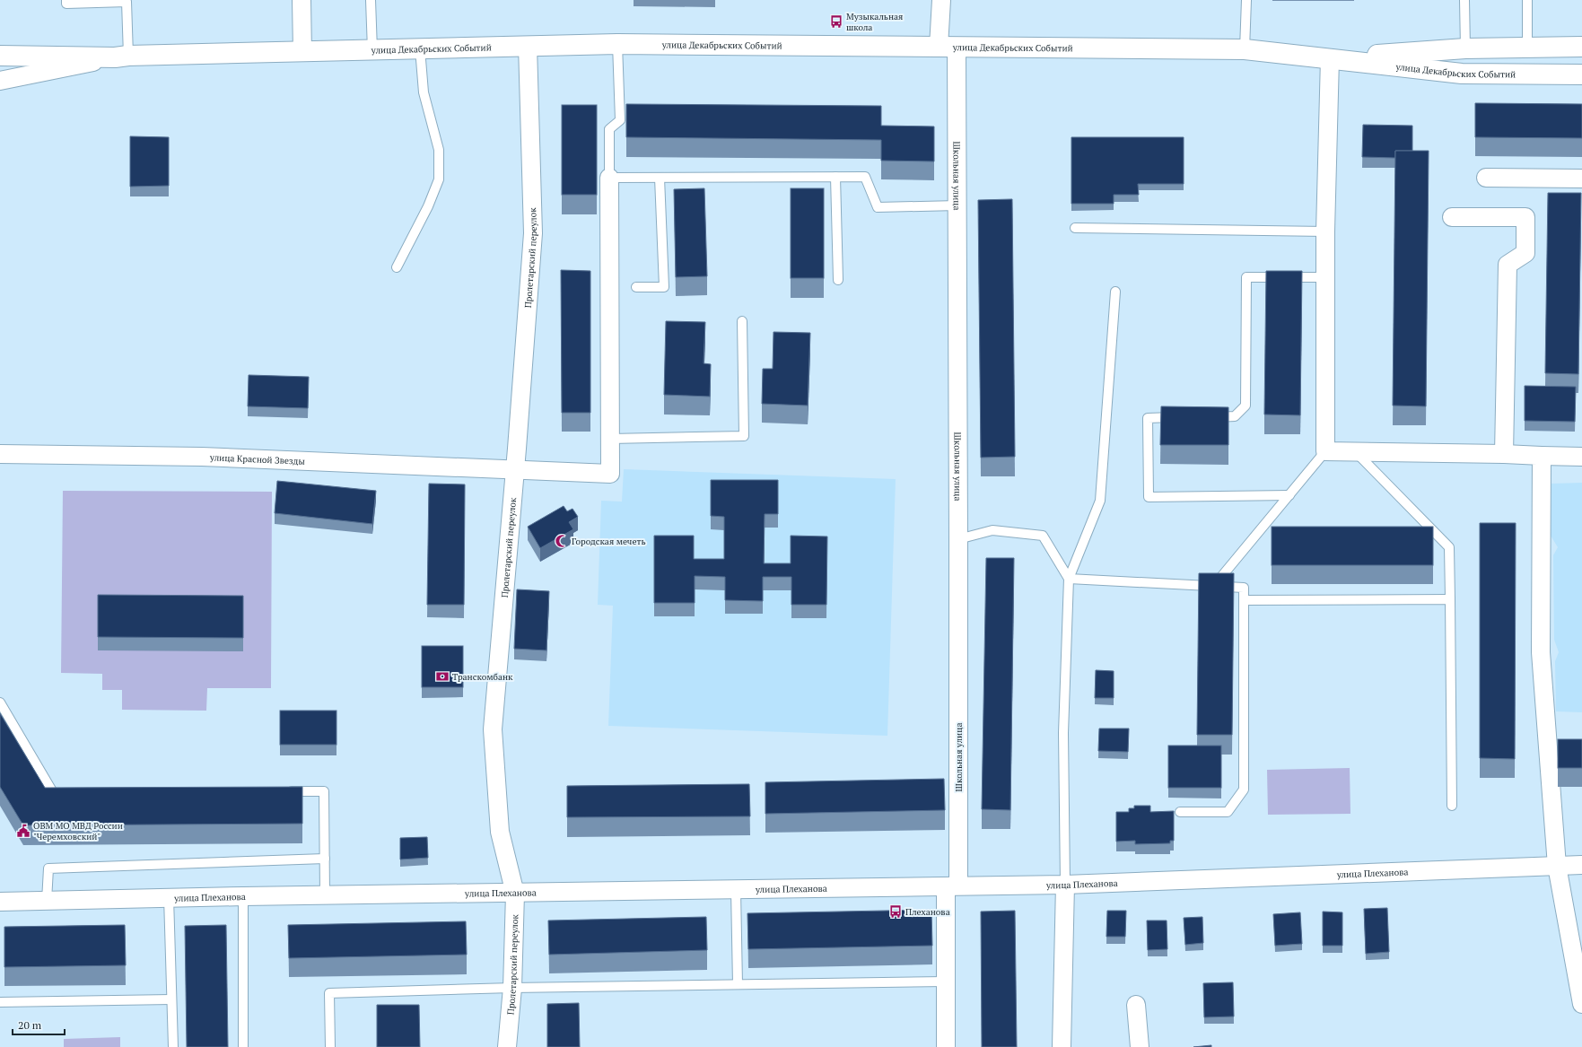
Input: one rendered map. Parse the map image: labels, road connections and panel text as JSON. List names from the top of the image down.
{
  "streets": {
    "street": [
      "улица Декабрьских Событий",
      "Школьная улица",
      "Пролетарский переулок",
      "улица Красной Звезды",
      "улица Плеханова"
    ]
  },
  "crossings": [
    ["улица Декабрьских Событий", "Школьная улица"],
    ["улица Декабрьских Событий", "Пролетарский переулок"],
    ["Школьная улица", "улица Плеханова"],
    ["Пролетарский переулок", "улица Красной Звезды"],
    ["Пролетарский переулок", "улица Плеханова"]
  ],
  "places": {
    "bus stop": ["Музыкальная школа", "Плеханова"],
    "mosque": ["Городская мечеть"],
    "bank": ["Транскомбанк"],
    "public building": ["ОВМ МО МВД России \"Черемховский\""]
  },
  "scale_bar": "20 m"
}
